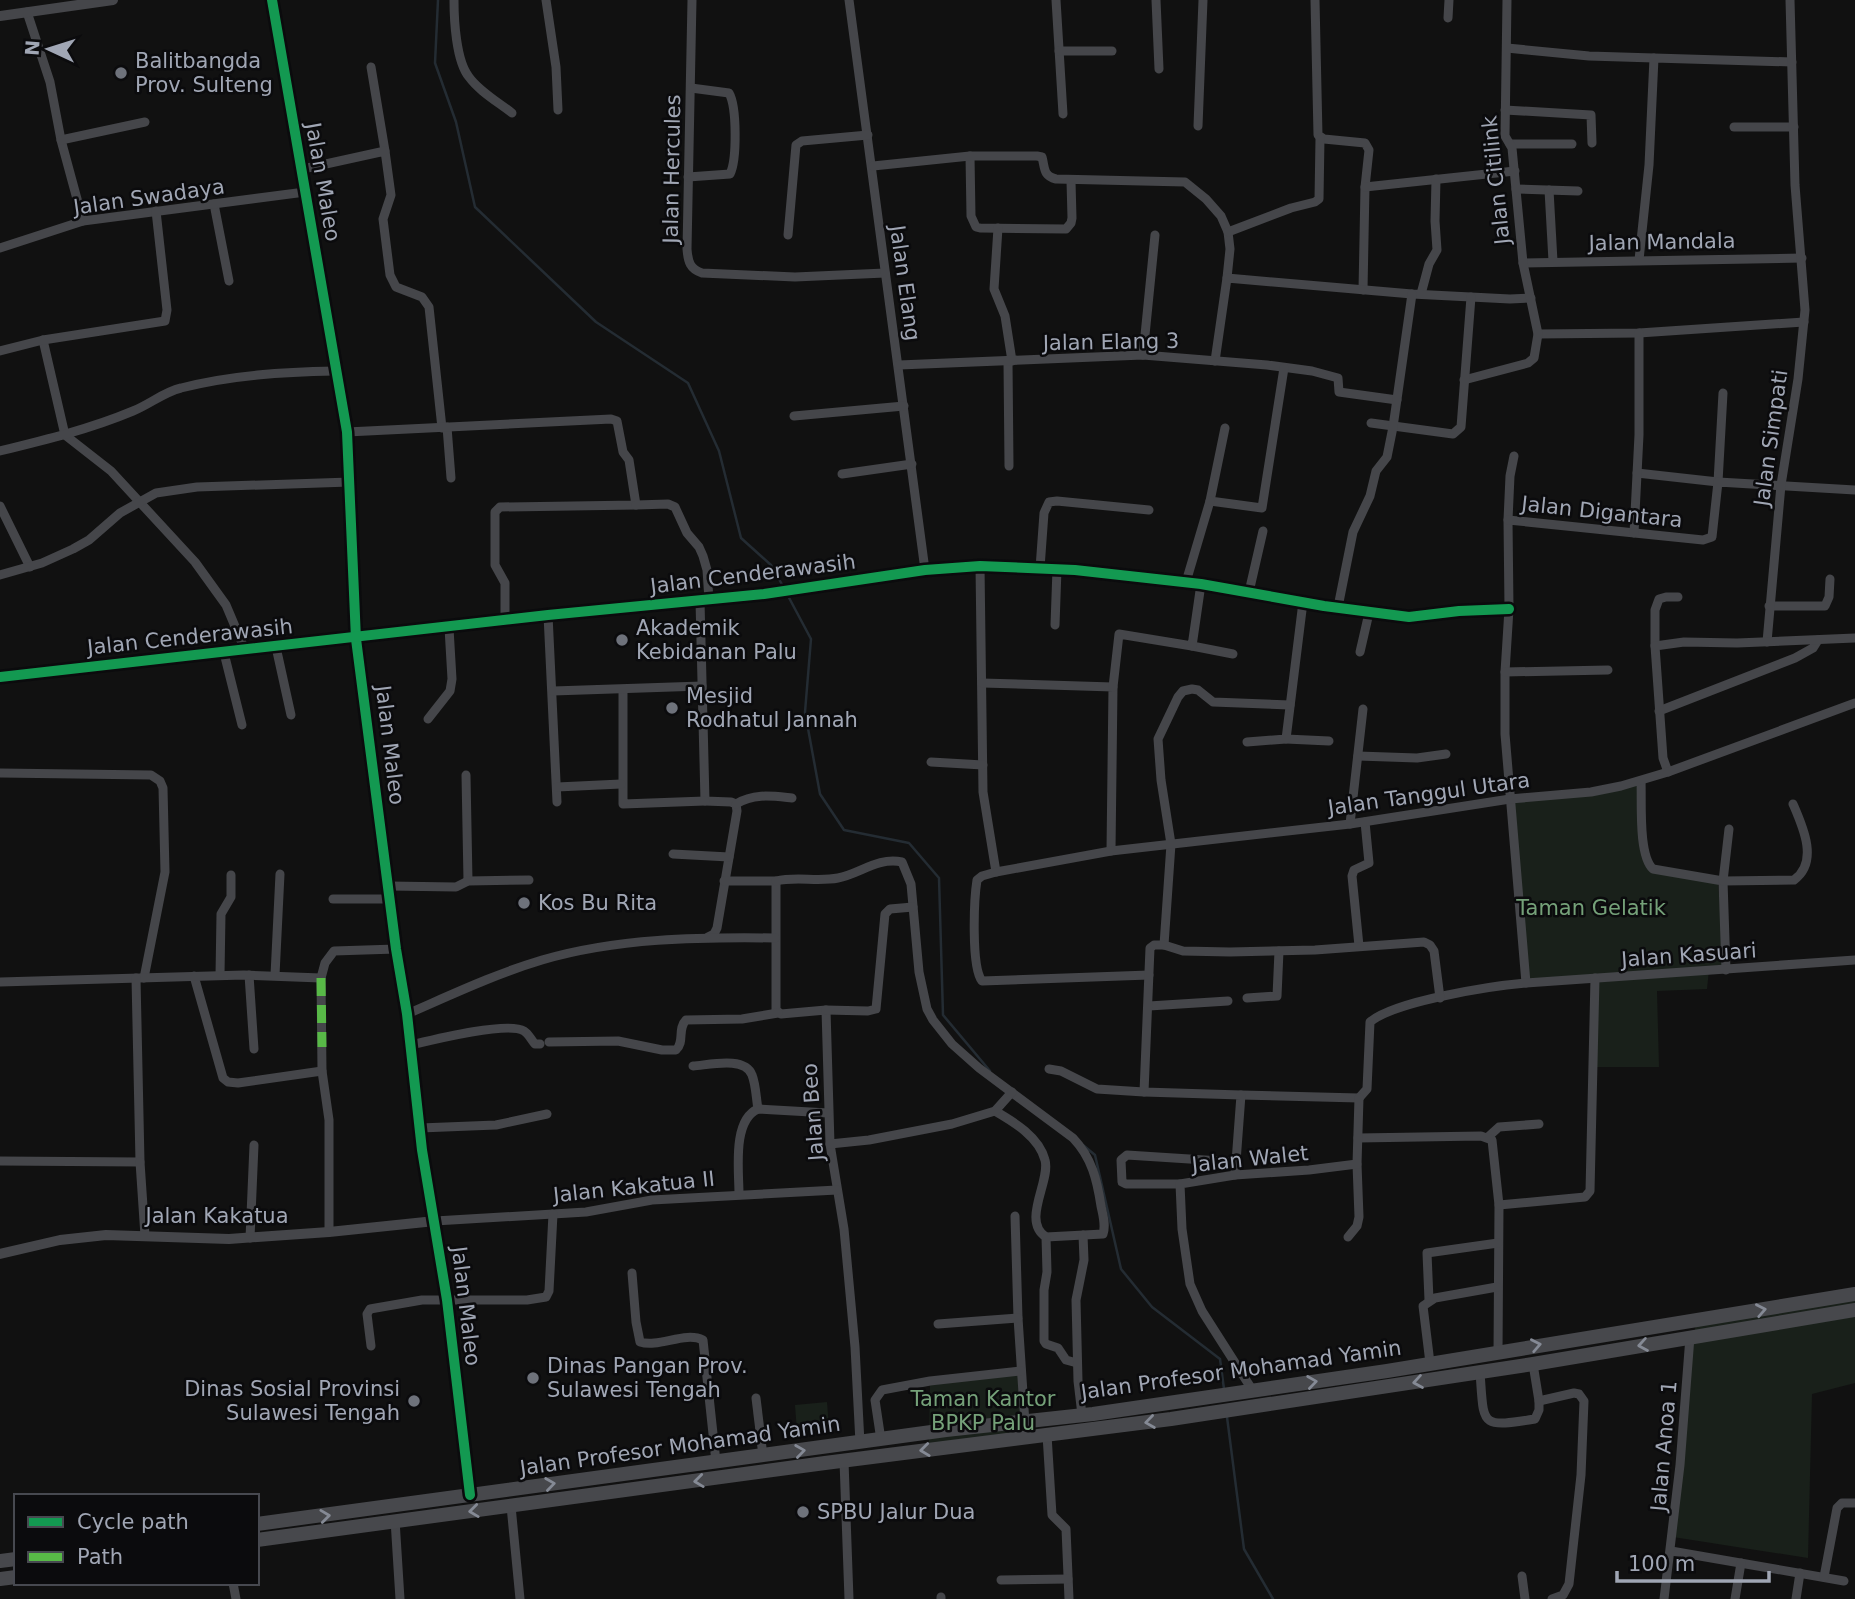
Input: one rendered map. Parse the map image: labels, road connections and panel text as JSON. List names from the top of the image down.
{
  "streets": {
    "main road": ["Jalan Profesor Mohamad Yamin"],
    "street": [
      "Jalan Hercules",
      "Jalan Citilink",
      "Jalan Maleo",
      "Jalan Swadaya",
      "Jalan Mandala",
      "Jalan Elang",
      "Jalan Elang 3",
      "Jalan Simpati",
      "Jalan Digantara",
      "Jalan Cenderawasih",
      "Jalan Tanggul Utara",
      "Jalan Kasuari",
      "Jalan Beo",
      "Jalan Walet",
      "Jalan Kakatua II",
      "Jalan Kakatua",
      "Jalan Anoa 1"
    ]
  },
  "crossings": [
    ["Jalan Hercules", "Jalan Elang"],
    ["Jalan Citilink", "Jalan Mandala"],
    ["Jalan Maleo", "Jalan Swadaya"],
    ["Jalan Maleo", "Jalan Cenderawasih"],
    ["Jalan Maleo", "Jalan Kakatua II"],
    ["Jalan Maleo", "Jalan Kakatua"],
    ["Jalan Maleo", "Jalan Profesor Mohamad Yamin"],
    ["Jalan Mandala", "Jalan Simpati"],
    ["Jalan Elang", "Jalan Elang 3"],
    ["Jalan Elang", "Jalan Cenderawasih"],
    ["Jalan Digantara", "Jalan Cenderawasih"],
    ["Jalan Digantara", "Jalan Tanggul Utara"],
    ["Jalan Digantara", "Jalan Kasuari"],
    ["Jalan Beo", "Jalan Kakatua II"],
    ["Jalan Beo", "Jalan Profesor Mohamad Yamin"],
    ["Jalan Walet", "Jalan Profesor Mohamad Yamin"],
    ["Jalan Kakatua II", "Jalan Kakatua"],
    ["Jalan Profesor Mohamad Yamin", "Jalan Anoa 1"]
  ],
  "parks": ["Taman Gelatik", "Taman Kantor BPKP Palu"],
  "places": [
    "Balitbangda Prov. Sulteng",
    "Akademik Kebidanan Palu",
    "Mesjid Rodhatul Jannah",
    "Kos Bu Rita",
    "Dinas Pangan Prov. Sulawesi Tengah",
    "Dinas Sosial Provinsi Sulawesi Tengah",
    "SPBU Jalur Dua"
  ],
  "legend": ["Cycle path", "Path"],
  "scale_bar": "100 m",
  "north": "left"
}
